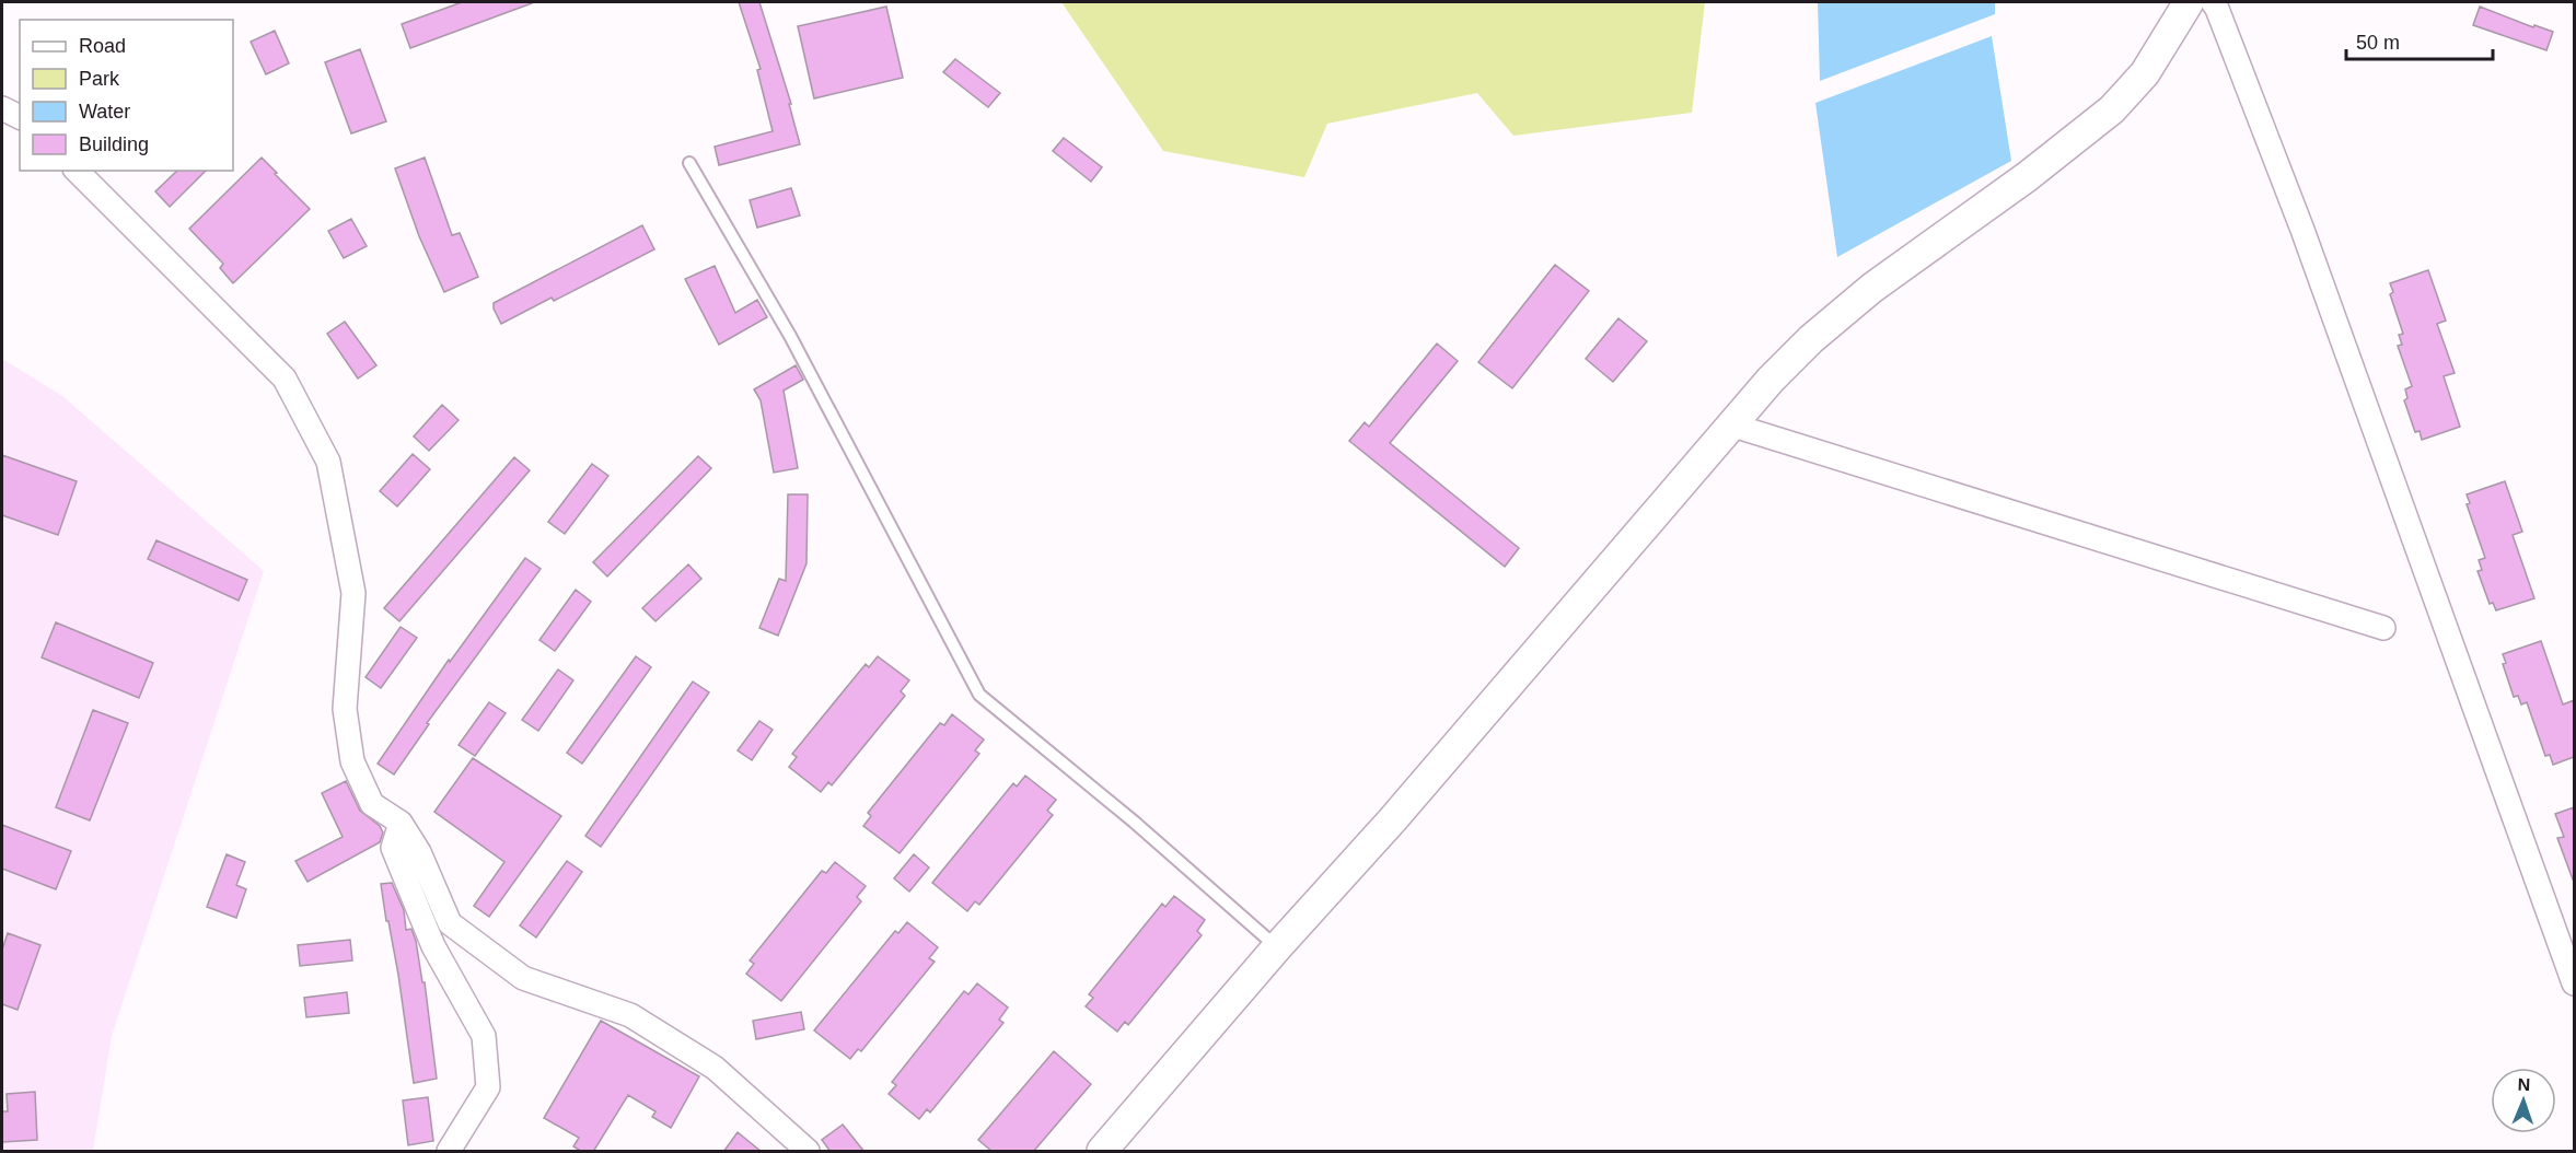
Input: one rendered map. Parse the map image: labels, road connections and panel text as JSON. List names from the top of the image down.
{
  "legend": [
    "Road",
    "Park",
    "Water",
    "Building"
  ],
  "scale_bar": "50 m",
  "north": "top"
}
